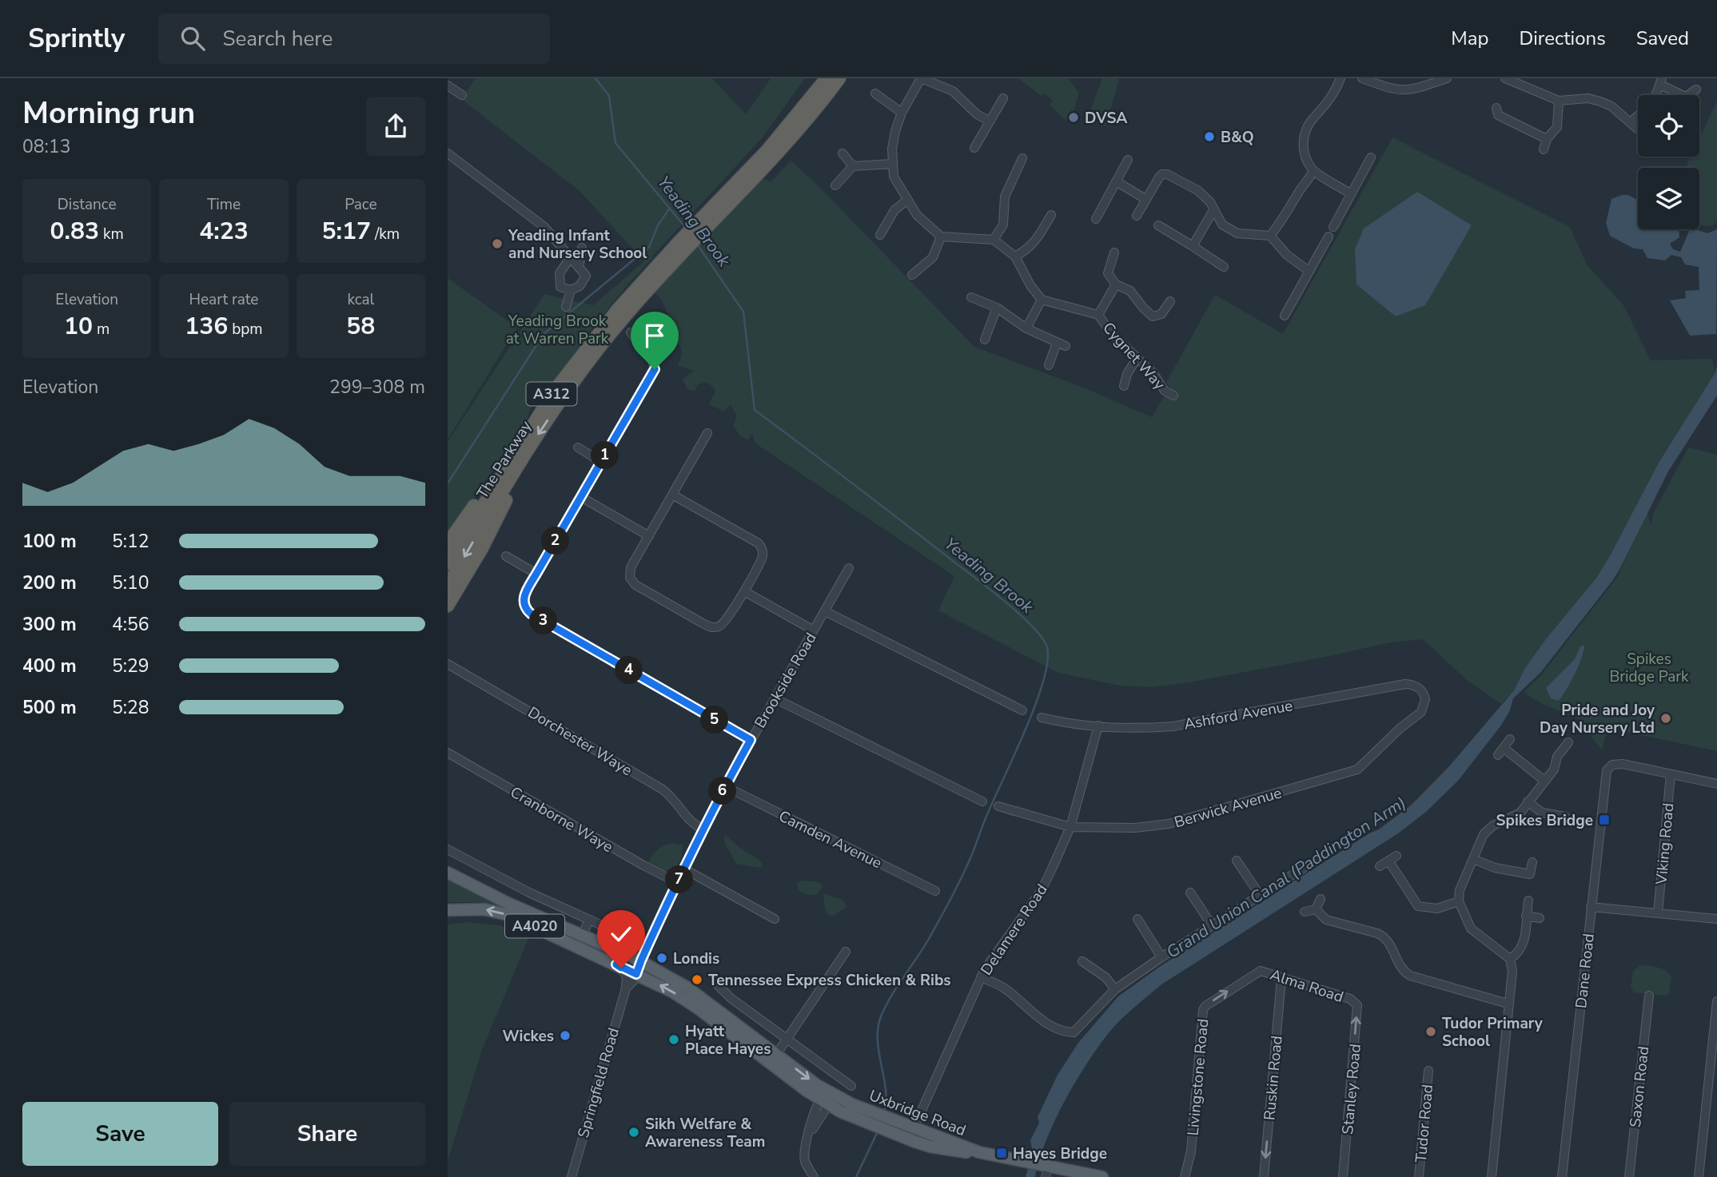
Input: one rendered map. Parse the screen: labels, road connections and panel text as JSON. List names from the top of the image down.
{
  "streets": {
    "highway": ["A312", "The Parkway"],
    "main road": ["A4020", "Uxbridge Road"],
    "street": [
      "Cygnet Way",
      "Brookside Road",
      "Ashford Avenue",
      "Dorchester Waye",
      "Berwick Avenue",
      "Cranborne Waye",
      "Camden Avenue",
      "Viking Road",
      "Delamere Road",
      "Dane Road",
      "Alma Road",
      "Livingstone Road",
      "Ruskin Road",
      "Springfield Road",
      "Saxon Road",
      "Stanley Road",
      "Tudor Road"
    ]
  },
  "crossings": [
    ["A312", "The Parkway"],
    ["Brookside Road", "Dorchester Waye"],
    ["Brookside Road", "Cranborne Waye"],
    ["Brookside Road", "Camden Avenue"],
    ["Brookside Road", "Springfield Road"],
    ["Brookside Road", "Uxbridge Road"],
    ["Ashford Avenue", "Berwick Avenue"],
    ["Ashford Avenue", "Delamere Road"],
    ["Berwick Avenue", "Delamere Road"],
    ["Viking Road", "Dane Road"],
    ["A4020", "Uxbridge Road"],
    ["Delamere Road", "Uxbridge Road"],
    ["Alma Road", "Livingstone Road"],
    ["Alma Road", "Ruskin Road"],
    ["Alma Road", "Stanley Road"],
    ["Springfield Road", "Uxbridge Road"]
  ],
  "one_way": ["Livingstone Road", "Ruskin Road", "Stanley Road"],
  "water": ["Yeading Brook", "Grand Union Canal (Paddington Arm)"],
  "parks": ["Yeading Brook at Warren Park", "Spikes Bridge Park"],
  "places": {
    "other": [
      "DVSA",
      "B&Q",
      "Yeading Infant and Nursery School",
      "Pride and Joy Day Nursery Ltd",
      "Londis",
      "Tennessee Express Chicken & Ribs",
      "Tudor Primary School",
      "Wickes",
      "Hyatt Place Hayes",
      "Sikh Welfare & Awareness Team"
    ],
    "transit": ["Spikes Bridge", "Hayes Bridge"]
  },
  "page": {
    "header": "Sprintly",
    "search": "Search here",
    "nav": ["Map", "Directions", "Saved"],
    "heading": ["Morning run", "08:13"],
    "stats": [
      ["Distance", "0.83 km"],
      ["Time", "4:23"],
      ["Pace", "5:17 /km"],
      ["Elevation", "10 m"],
      ["Heart rate", "136 bpm"],
      ["kcal", "58"]
    ],
    "chart": ["Elevation", "299–308 m"],
    "pins": [
      "1",
      "2",
      "3",
      "4",
      "5",
      "6",
      "7"
    ],
    "list": [
      {
        "name": "100 m",
        "note": "5:12"
      },
      {
        "name": "200 m",
        "note": "5:10"
      },
      {
        "name": "300 m",
        "note": "4:56"
      },
      {
        "name": "400 m",
        "note": "5:29"
      },
      {
        "name": "500 m",
        "note": "5:28"
      }
    ],
    "buttons": ["Save", "Share"]
  }
}
